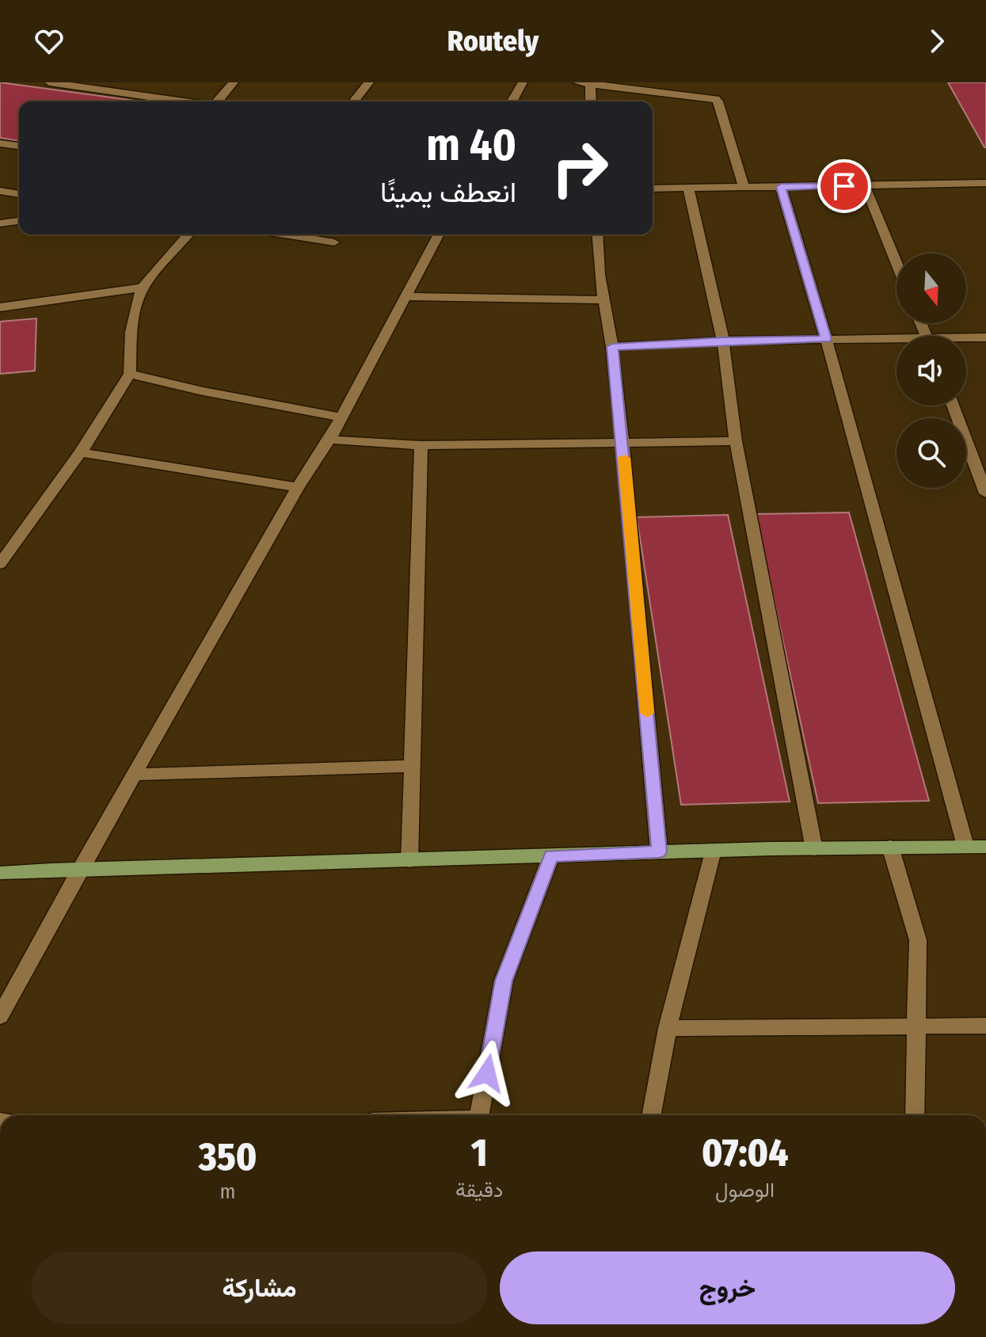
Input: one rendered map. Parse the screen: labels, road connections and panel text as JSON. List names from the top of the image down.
{
  "north": "bottom",
  "page": {
    "header": "Routely",
    "turn": ["40 m", "انعطف يمينًا"],
    "eta": [
      "07:04",
      "الوصول",
      "1",
      "دقيقة",
      "350",
      "m"
    ],
    "buttons": ["خروج", "مشاركة"]
  }
}
